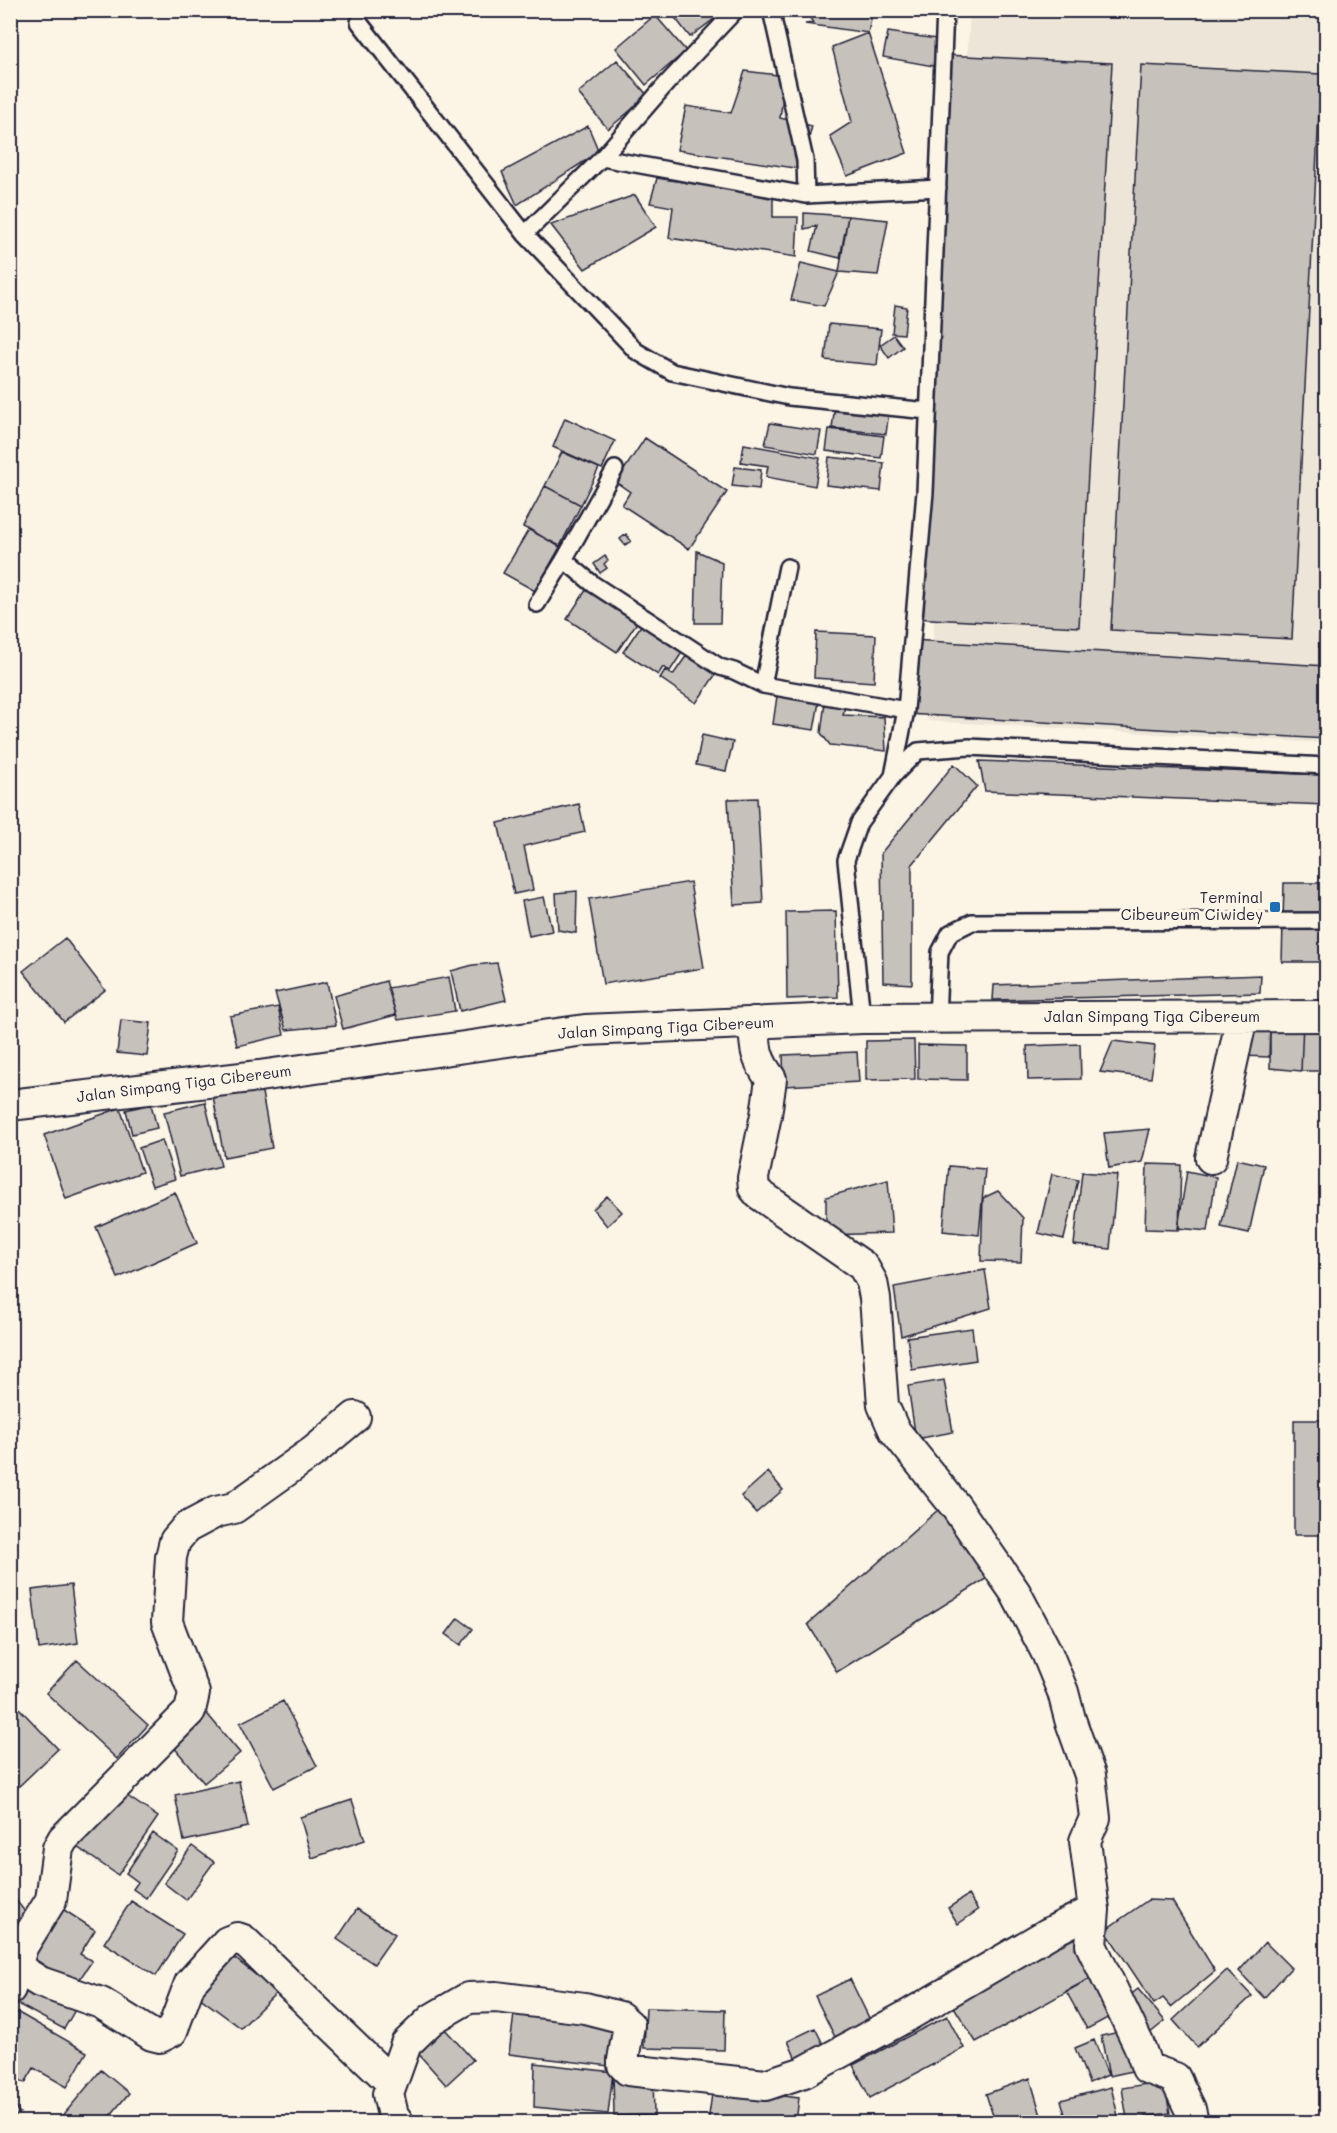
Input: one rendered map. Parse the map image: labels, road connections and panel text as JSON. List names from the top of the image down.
{
  "streets": {
    "street": ["Jalan Simpang Tiga Cibereum"]
  },
  "places": {
    "transit": ["Terminal Cibeureum Ciwidey"]
  }
}
